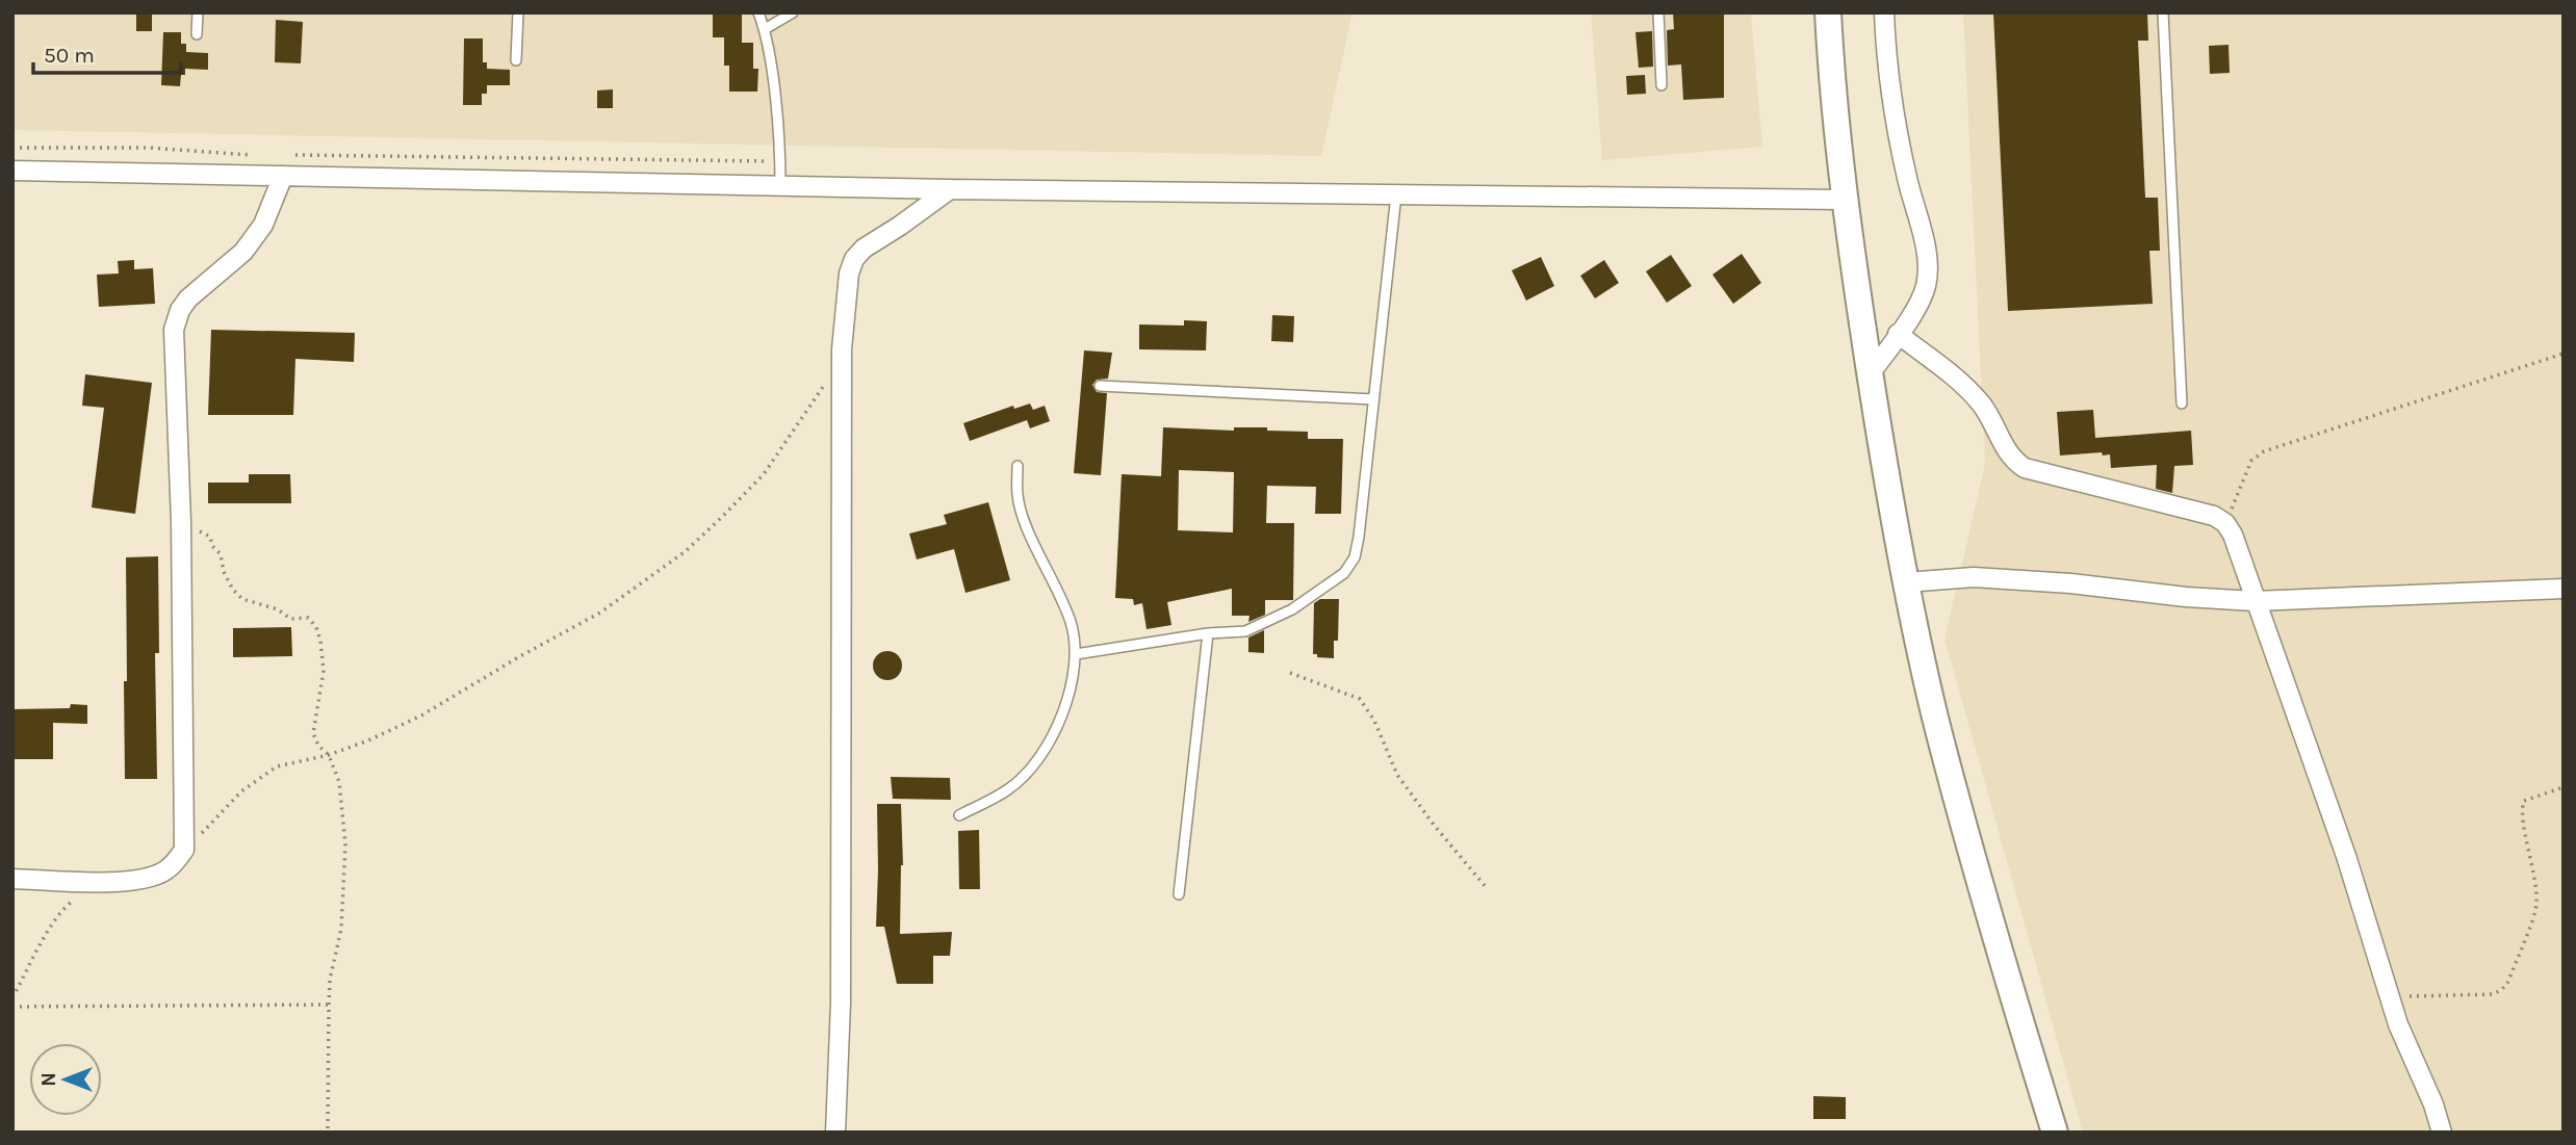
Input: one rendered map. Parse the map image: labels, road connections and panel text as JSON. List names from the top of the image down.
{
  "scale_bar": "50 m",
  "north": "left"
}
